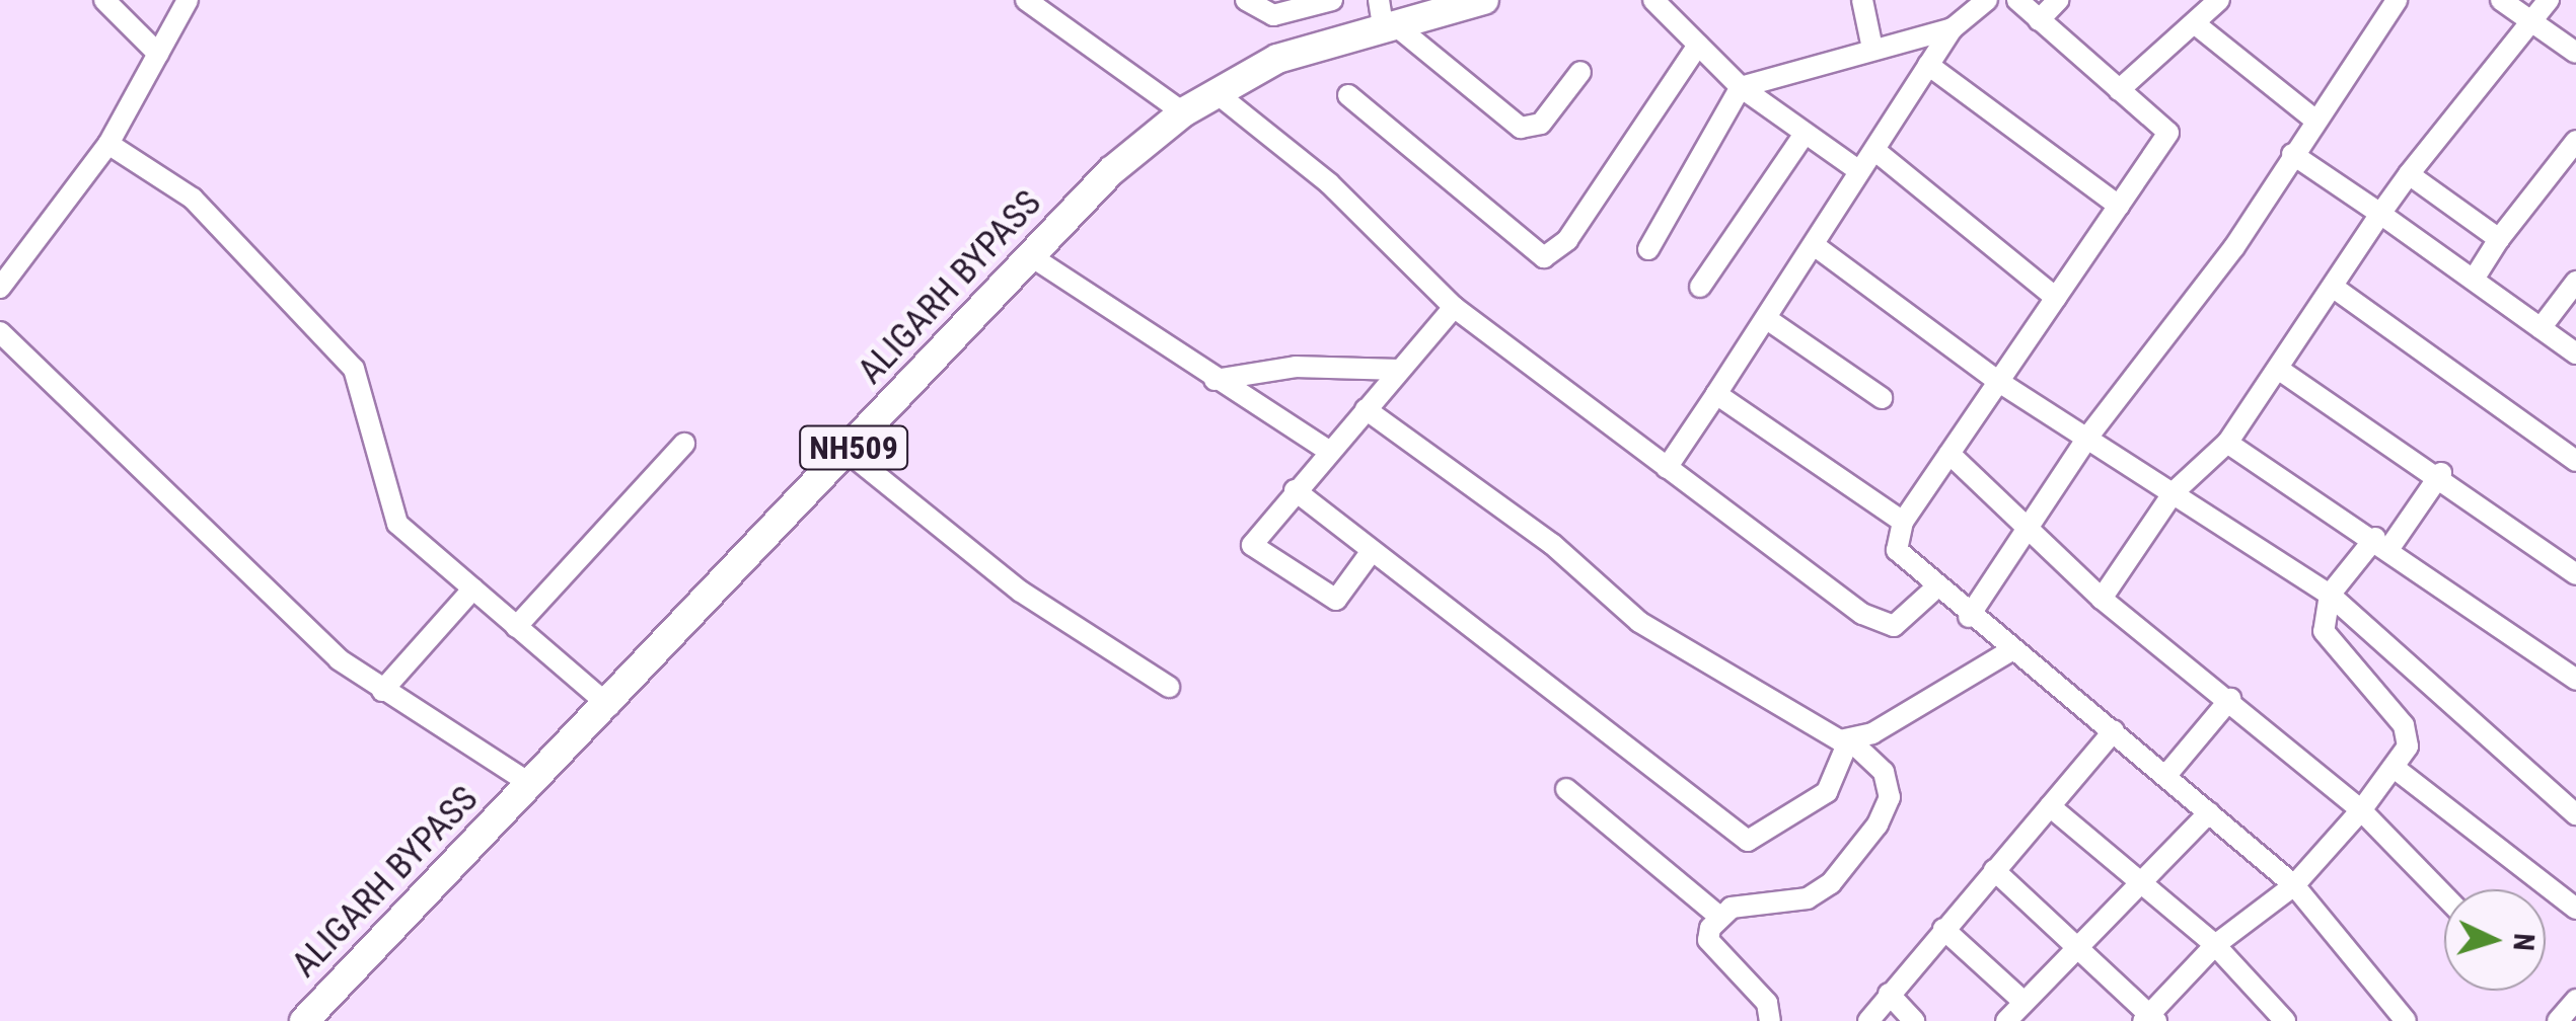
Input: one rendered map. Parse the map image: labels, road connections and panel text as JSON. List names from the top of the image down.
{
  "streets": {
    "highway": ["ALIGARH BYPASS", "NH509"]
  },
  "north": "right"
}
